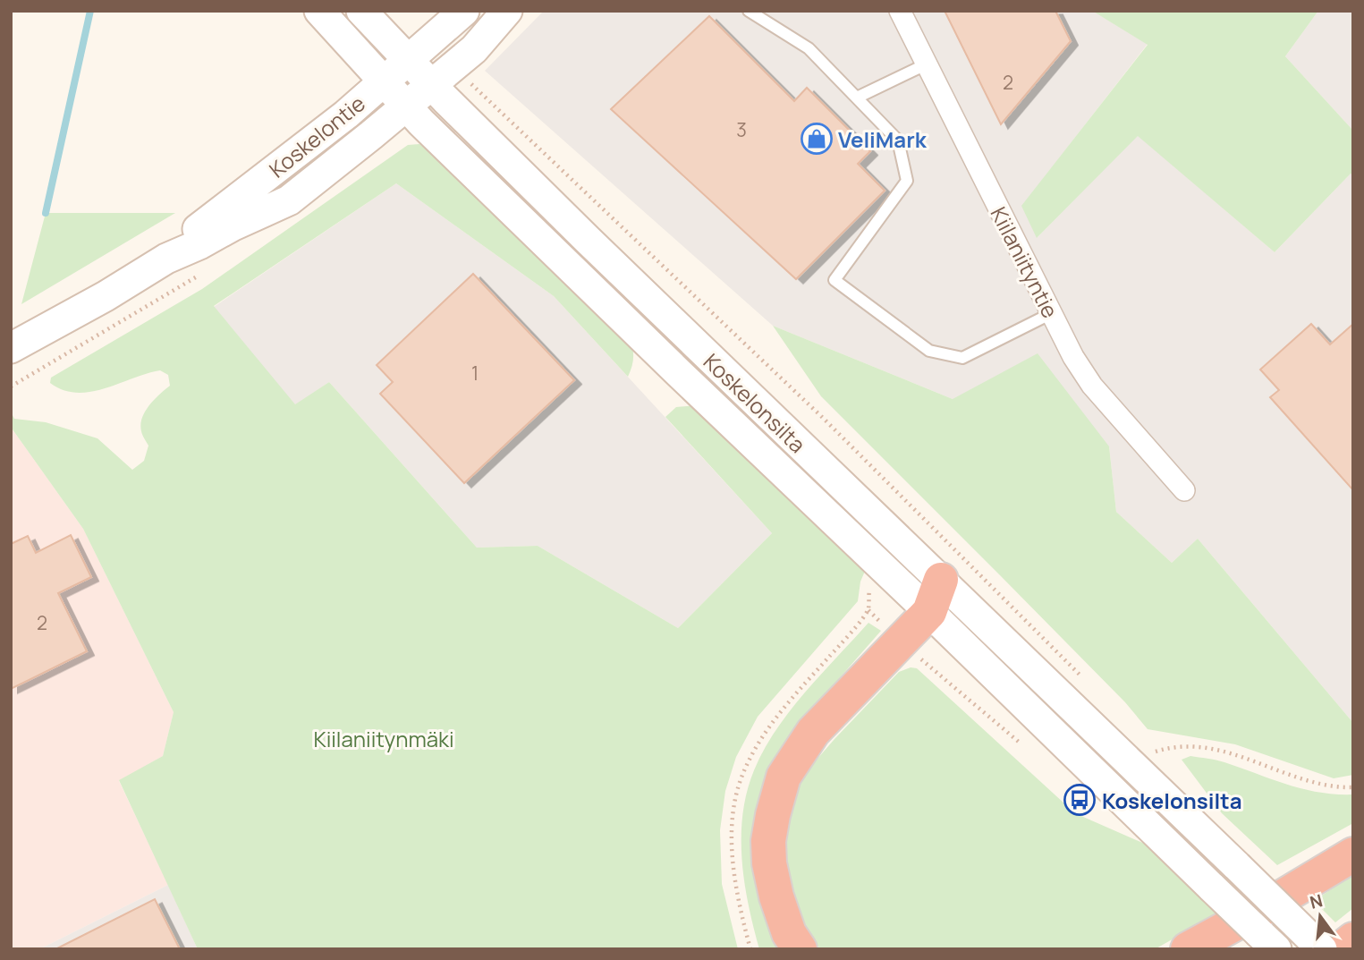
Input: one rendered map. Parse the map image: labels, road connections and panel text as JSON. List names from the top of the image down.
{
  "streets": {
    "main road": ["Koskelontie", "Koskelonsilta"],
    "street": ["Kiilaniityntie"]
  },
  "crossings": [
    ["Koskelontie", "Koskelonsilta"]
  ],
  "parks": ["Kiilaniitynmäki"],
  "places": {
    "shop": ["VeliMark"],
    "bus stop": ["Koskelonsilta"]
  },
  "house_numbers": [
    "2",
    "3",
    "1",
    "2"
  ],
  "north": "top"
}
